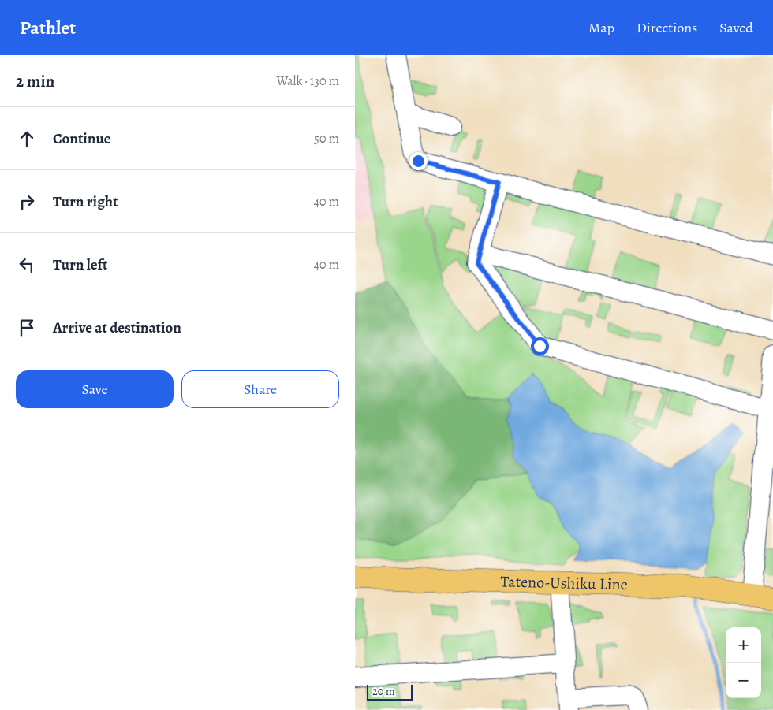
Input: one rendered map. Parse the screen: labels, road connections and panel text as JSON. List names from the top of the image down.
{
  "streets": {
    "main road": ["Tateno-Ushiku Line"]
  },
  "scale_bar": "20 m",
  "page": {
    "header": "Pathlet",
    "nav": ["Map", "Directions", "Saved"],
    "heading": ["2 min", "Walk · 130 m"],
    "list": [
      ["Continue", "50 m"],
      ["Turn right", "40 m"],
      ["Turn left", "40 m"],
      "Arrive at destination"
    ],
    "buttons": ["Save", "Share"],
    "map_buttons": ["+", "−"],
    "scale": "20 m"
  }
}
